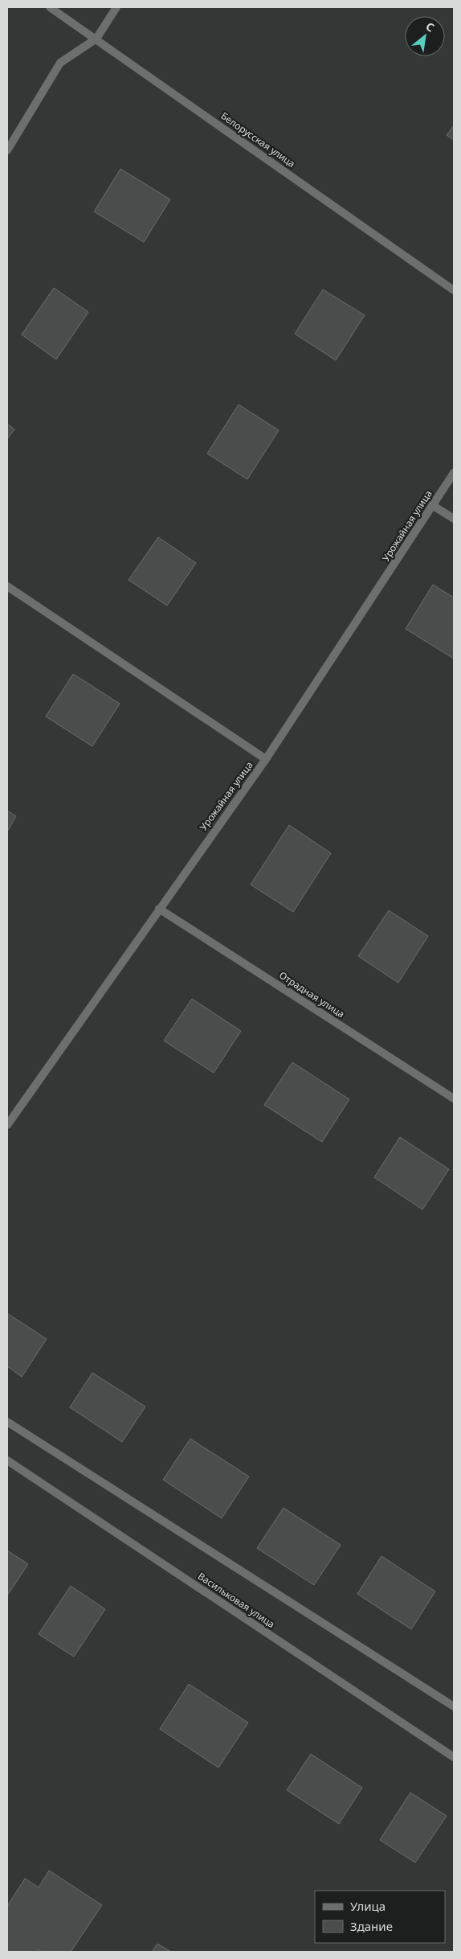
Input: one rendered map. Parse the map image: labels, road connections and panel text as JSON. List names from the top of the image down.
{
  "streets": {
    "street": [
      "Белорусская улица",
      "Урожайная улица",
      "Отрадная улица",
      "Васильковая улица"
    ]
  },
  "crossings": [
    ["Урожайная улица", "Отрадная улица"]
  ],
  "legend": ["Улица", "Здание"],
  "north": "top right"
}
